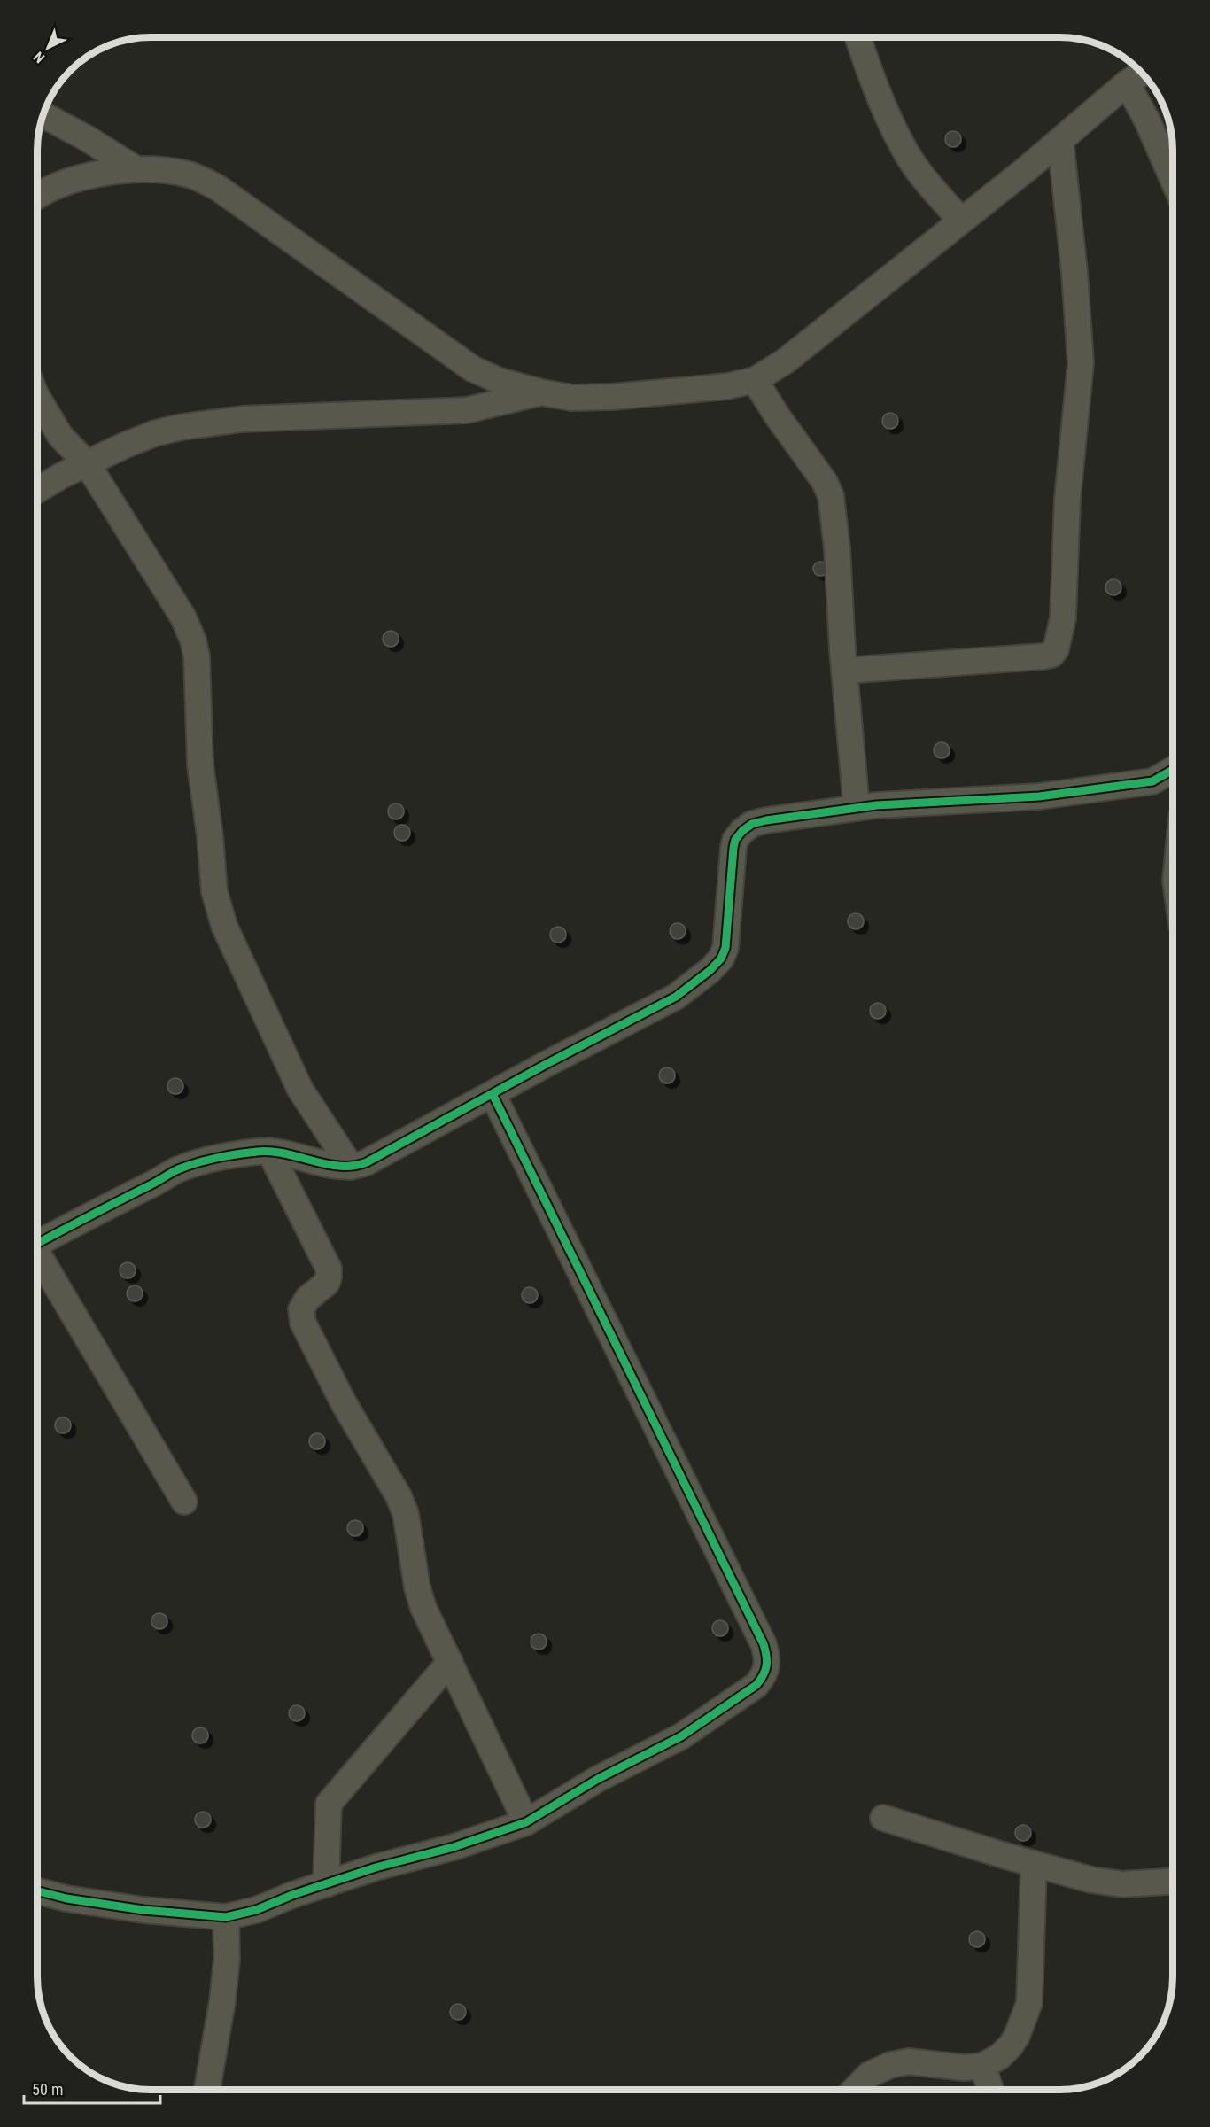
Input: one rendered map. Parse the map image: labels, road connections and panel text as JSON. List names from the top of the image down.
{
  "scale_bar": "50 m",
  "north": "bottom left"
}
